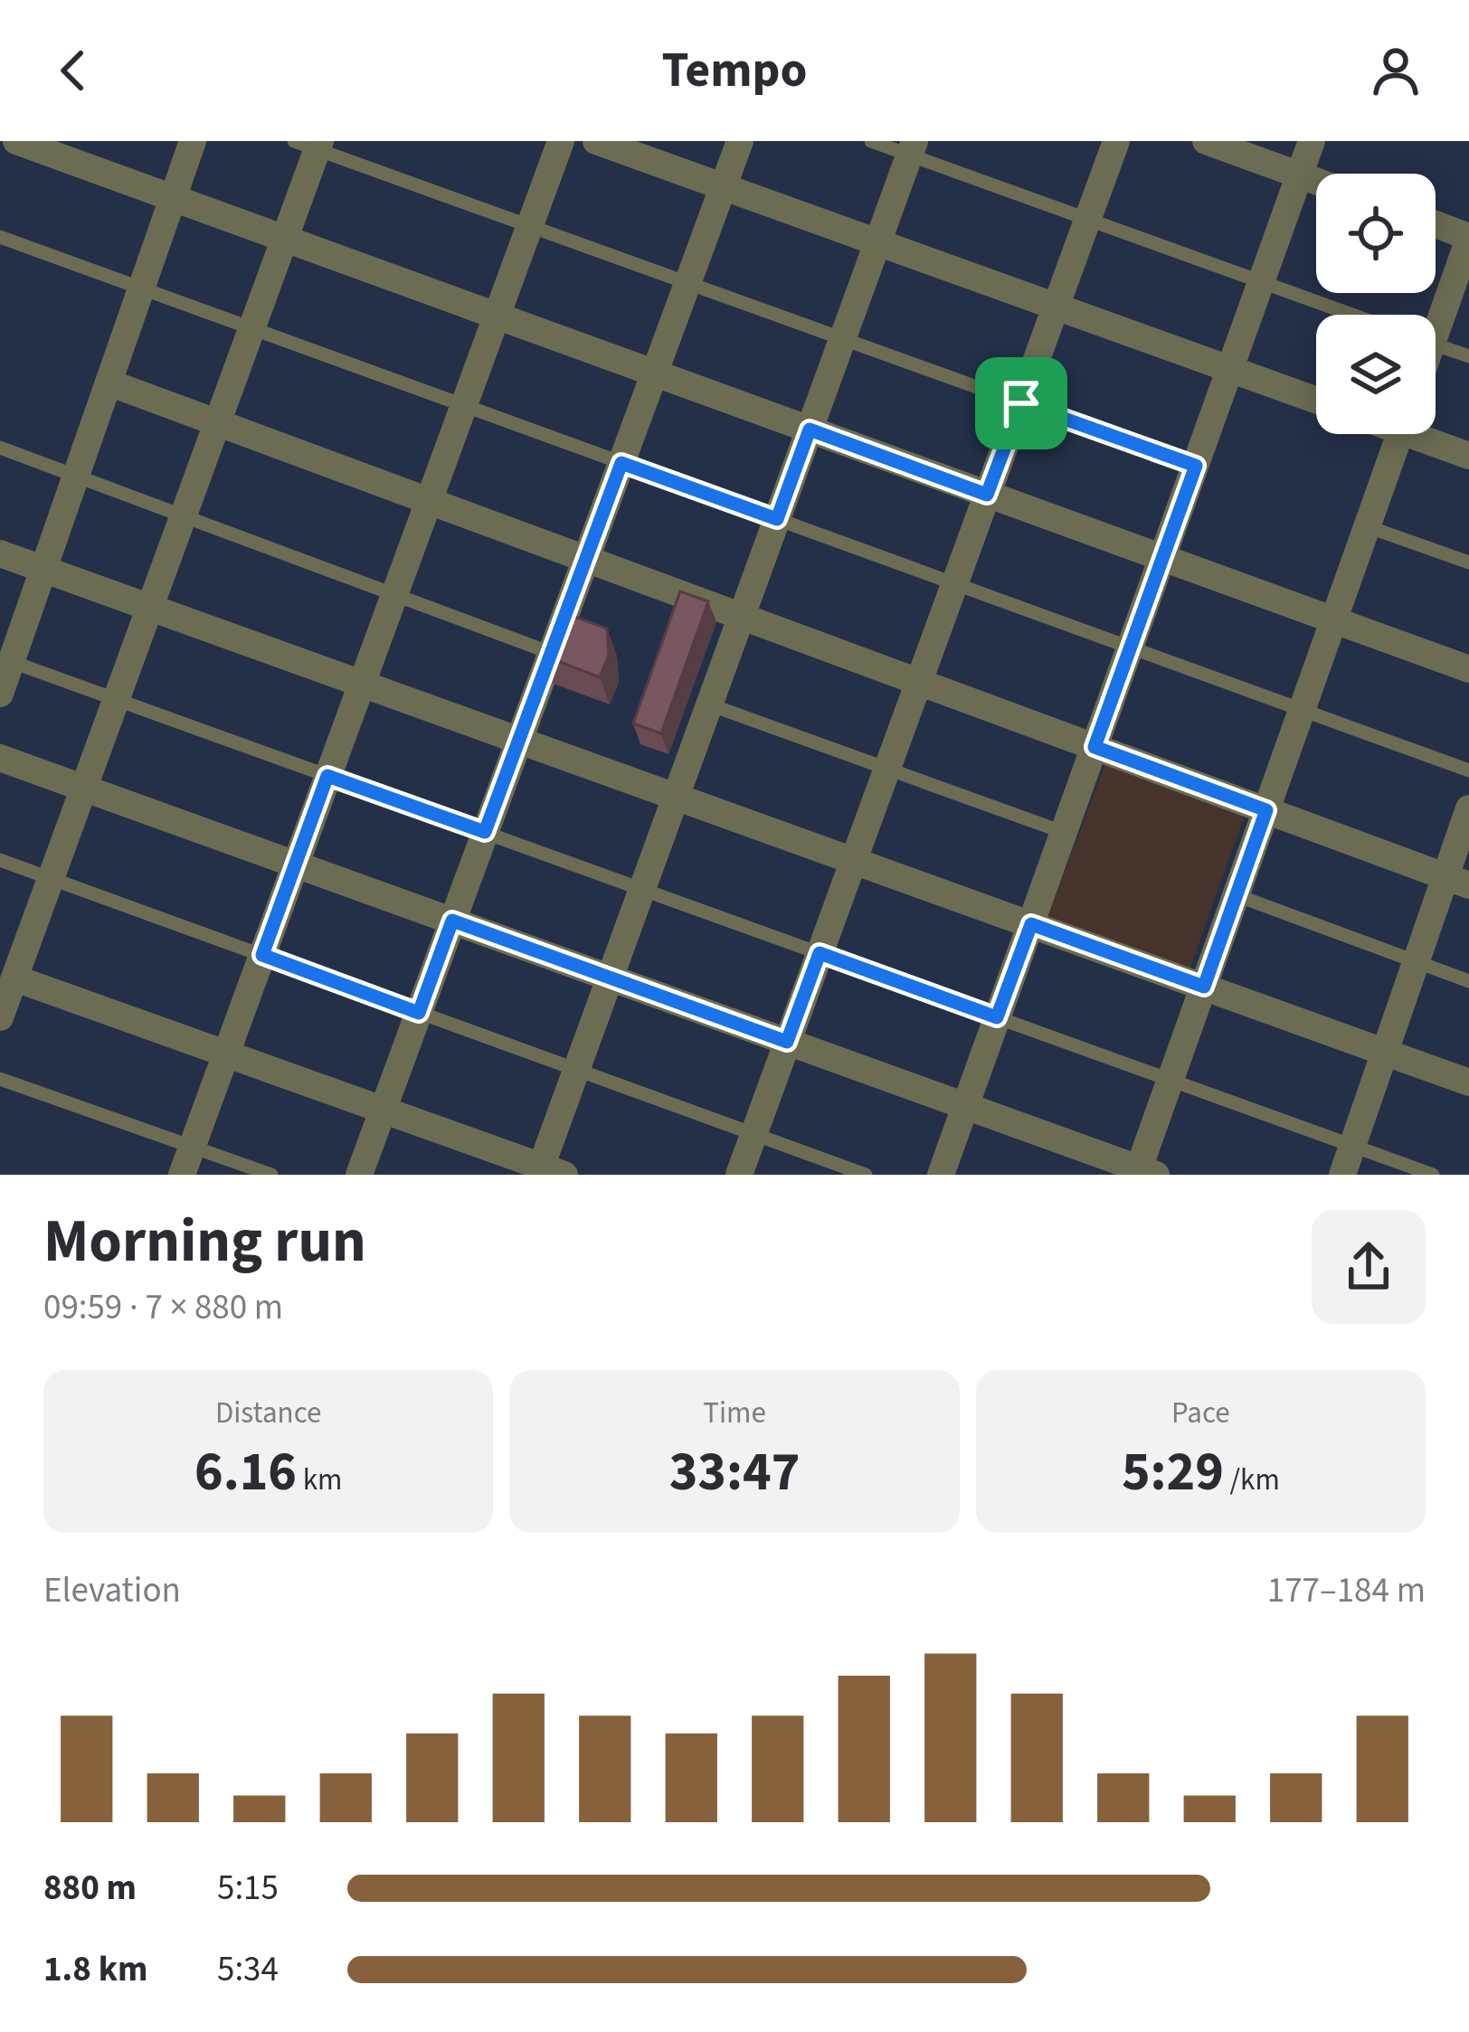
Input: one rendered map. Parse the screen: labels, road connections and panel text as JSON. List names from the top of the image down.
{
  "page": {
    "header": "Tempo",
    "heading": ["Morning run", "09:59 · 7 × 880 m"],
    "stats": [
      ["Distance", "6.16 km"],
      ["Time", "33:47"],
      ["Pace", "5:29 /km"]
    ],
    "chart": ["Elevation", "177–184 m"],
    "list": [
      {
        "name": "880 m",
        "note": "5:15"
      },
      {
        "name": "1.8 km",
        "note": "5:34"
      }
    ]
  }
}
